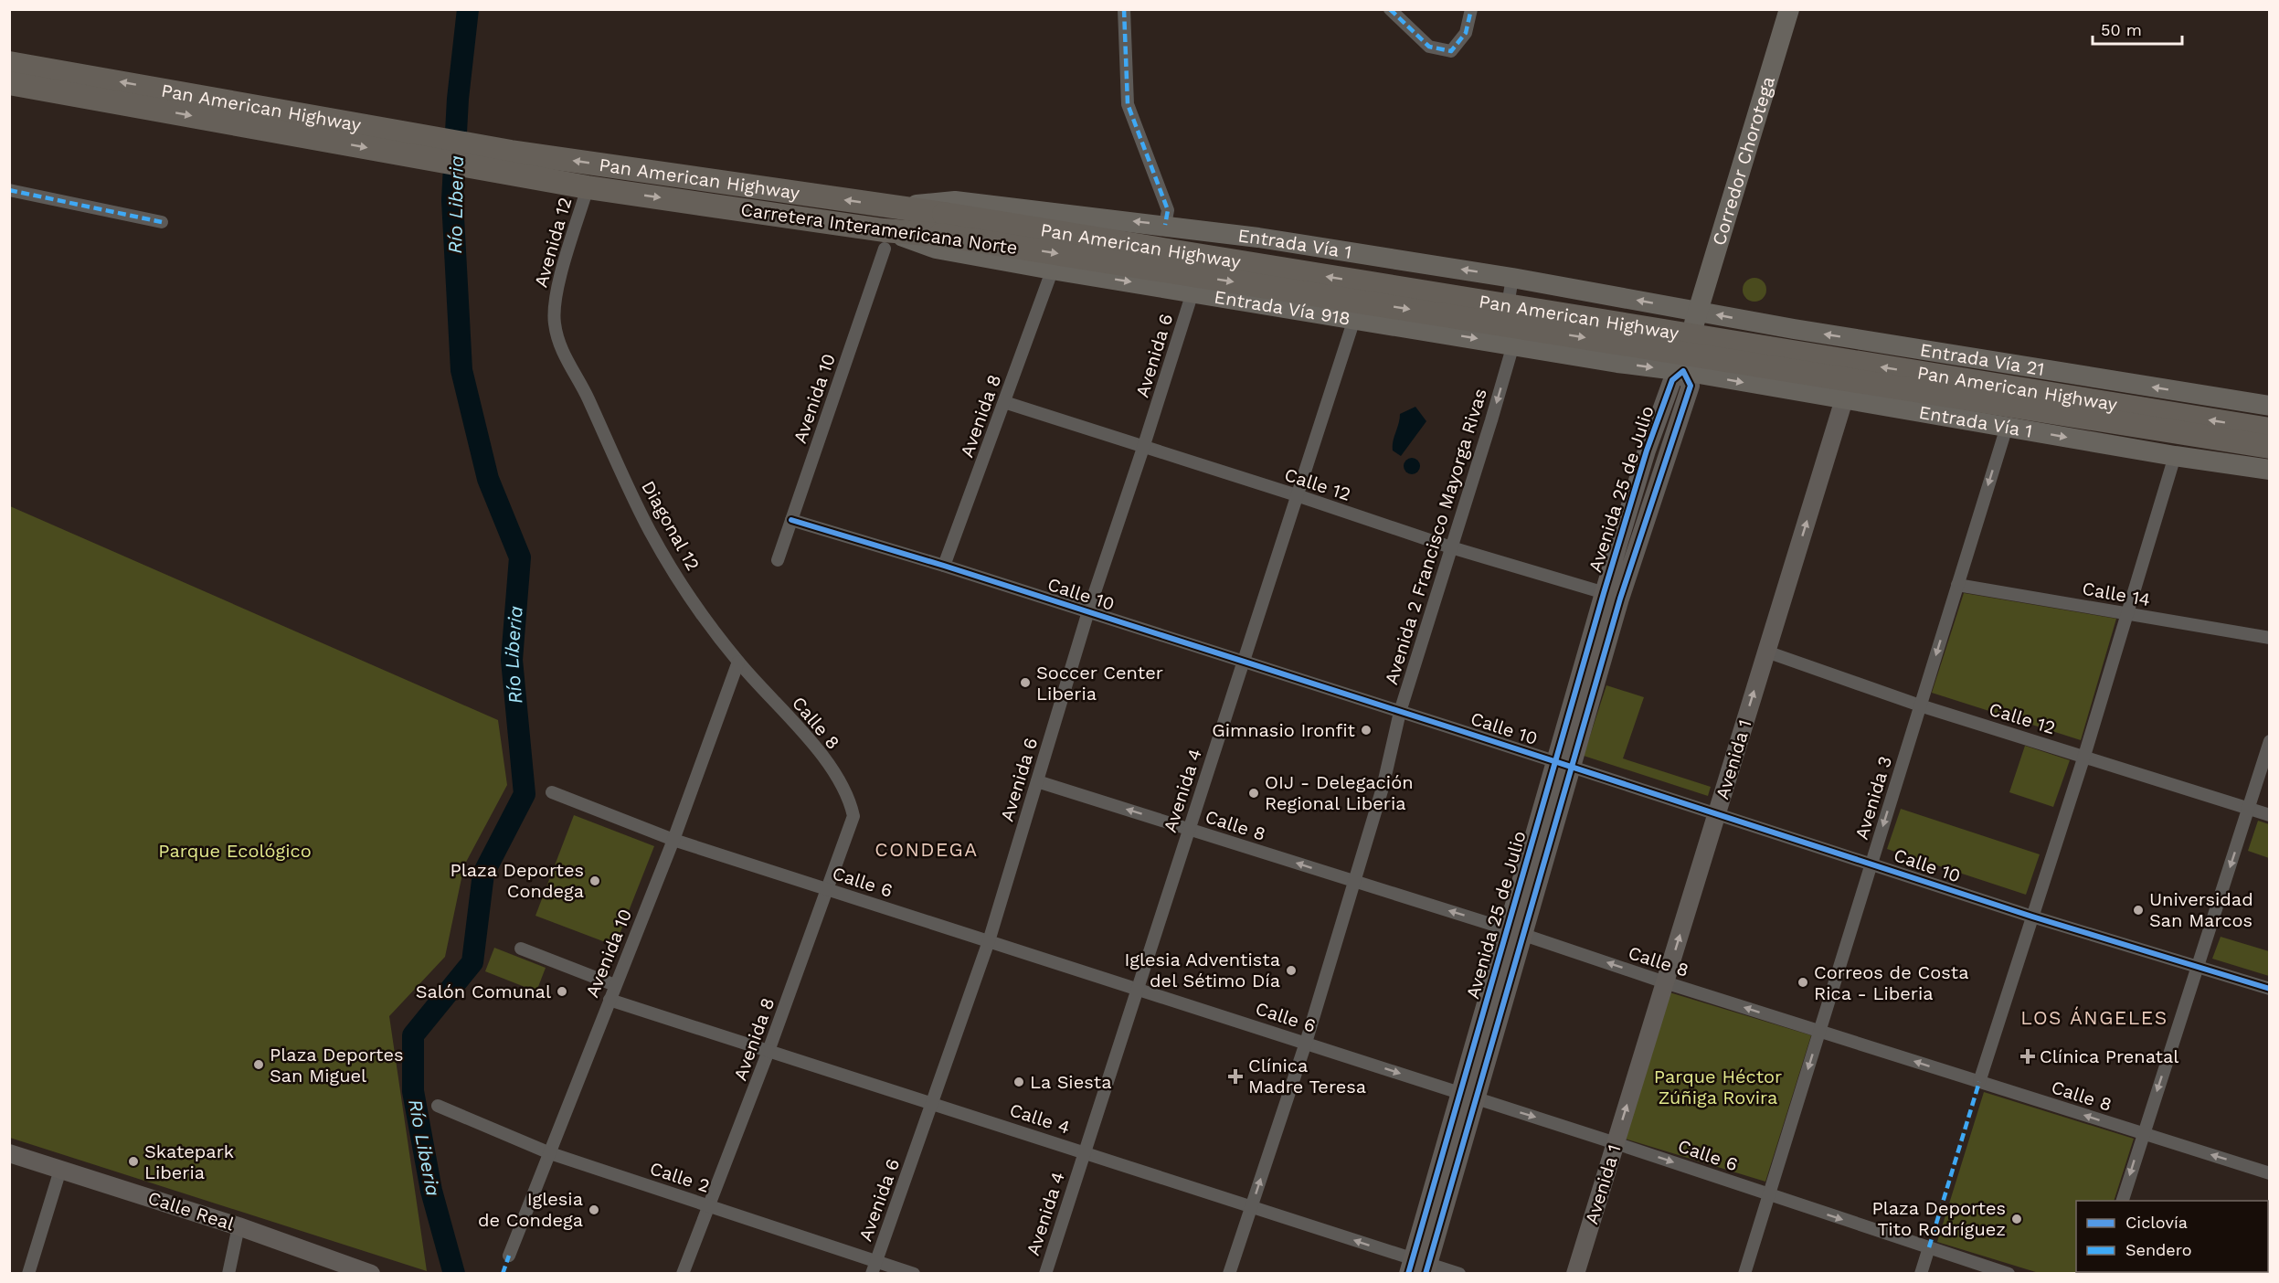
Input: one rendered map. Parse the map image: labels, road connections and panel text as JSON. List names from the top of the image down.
{
  "streets": {
    "highway": ["Pan American Highway", "Carretera Interamericana Norte"],
    "main road": [
      "Corredor Chorotega",
      "Entrada Vía 1",
      "Entrada Vía 918",
      "Entrada Vía 21",
      "Avenida 25 de Julio"
    ],
    "street": [
      "Avenida 12",
      "Avenida 6",
      "Avenida 10",
      "Avenida 8",
      "Calle 12",
      "Diagonal 12",
      "Avenida 2 Francisco Mayorga Rivas",
      "Calle 10",
      "Calle 14",
      "Calle 8",
      "Avenida 1",
      "Avenida 4",
      "Avenida 3",
      "Calle 6",
      "Calle 4",
      "Calle 2",
      "Calle Real"
    ]
  },
  "crossings": [
    ["Pan American Highway", "Carretera Interamericana Norte"],
    ["Pan American Highway", "Entrada Vía 1"],
    ["Corredor Chorotega", "Entrada Vía 1"],
    ["Corredor Chorotega", "Entrada Vía 21"],
    ["Corredor Chorotega", "Avenida 25 de Julio"],
    ["Carretera Interamericana Norte", "Avenida 12"],
    ["Carretera Interamericana Norte", "Entrada Vía 918"],
    ["Carretera Interamericana Norte", "Avenida 10"],
    ["Avenida 12", "Diagonal 12"],
    ["Entrada Vía 1", "Entrada Vía 918"],
    ["Entrada Vía 1", "Entrada Vía 21"],
    ["Entrada Vía 1", "Avenida 25 de Julio"],
    ["Entrada Vía 1", "Avenida 1"],
    ["Entrada Vía 1", "Avenida 3"],
    ["Entrada Vía 918", "Avenida 6"],
    ["Entrada Vía 918", "Avenida 10"],
    ["Entrada Vía 918", "Avenida 25 de Julio"],
    ["Entrada Vía 918", "Avenida 2 Francisco Mayorga Rivas"],
    ["Entrada Vía 918", "Avenida 4"],
    ["Avenida 6", "Calle 12"],
    ["Avenida 6", "Calle 10"],
    ["Avenida 6", "Calle 8"],
    ["Avenida 6", "Calle 6"],
    ["Avenida 6", "Calle 4"],
    ["Avenida 6", "Calle 2"],
    ["Entrada Vía 21", "Avenida 25 de Julio"],
    ["Entrada Vía 21", "Avenida 1"],
    ["Avenida 10", "Diagonal 12"],
    ["Avenida 10", "Calle 10"],
    ["Avenida 10", "Calle 8"],
    ["Avenida 10", "Calle 6"],
    ["Avenida 10", "Calle 4"],
    ["Avenida 10", "Calle 2"],
    ["Avenida 8", "Calle 12"],
    ["Avenida 8", "Calle 10"],
    ["Avenida 8", "Calle 8"],
    ["Avenida 8", "Calle 6"],
    ["Avenida 8", "Calle 4"],
    ["Avenida 8", "Calle 2"],
    ["Calle 12", "Avenida 25 de Julio"],
    ["Calle 12", "Avenida 2 Francisco Mayorga Rivas"],
    ["Calle 12", "Avenida 1"],
    ["Calle 12", "Avenida 4"],
    ["Calle 12", "Avenida 3"],
    ["Avenida 25 de Julio", "Calle 10"],
    ["Avenida 25 de Julio", "Calle 8"],
    ["Avenida 25 de Julio", "Calle 6"],
    ["Avenida 25 de Julio", "Calle 4"],
    ["Diagonal 12", "Calle 8"],
    ["Avenida 2 Francisco Mayorga Rivas", "Calle 10"],
    ["Avenida 2 Francisco Mayorga Rivas", "Calle 8"],
    ["Avenida 2 Francisco Mayorga Rivas", "Calle 6"],
    ["Avenida 2 Francisco Mayorga Rivas", "Calle 4"],
    ["Calle 10", "Avenida 1"],
    ["Calle 10", "Avenida 4"],
    ["Calle 10", "Avenida 3"],
    ["Calle 14", "Avenida 3"],
    ["Calle 8", "Avenida 1"],
    ["Calle 8", "Avenida 4"],
    ["Calle 8", "Avenida 3"],
    ["Avenida 1", "Calle 6"],
    ["Avenida 4", "Calle 6"],
    ["Avenida 4", "Calle 4"],
    ["Avenida 3", "Calle 6"]
  ],
  "one_way": [
    "Pan American Highway",
    "Carretera Interamericana Norte",
    "Entrada Vía 918",
    "Entrada Vía 21",
    "Calle 8",
    "Avenida 1",
    "Avenida 3",
    "Calle 6"
  ],
  "districts": ["CONDEGA", "LOS ÁNGELES"],
  "water": ["Río Liberia"],
  "parks": ["Parque Ecológico", "Parque Héctor Zúñiga Rovira"],
  "places": {
    "other": [
      "Soccer Center Liberia",
      "Gimnasio Ironfit",
      "OIJ - Delegación Regional Liberia",
      "Plaza Deportes Condega",
      "Universidad San Marcos",
      "Iglesia Adventista del Sétimo Día",
      "Correos de Costa Rica - Liberia",
      "Salón Comunal",
      "Plaza Deportes San Miguel",
      "La Siesta",
      "Skatepark Liberia",
      "Iglesia de Condega",
      "Plaza Deportes Tito Rodríguez"
    ],
    "health": ["Clínica Prenatal", "Clínica Madre Teresa"]
  },
  "legend": ["Ciclovía", "Sendero"],
  "scale_bar": "50 m"
}
